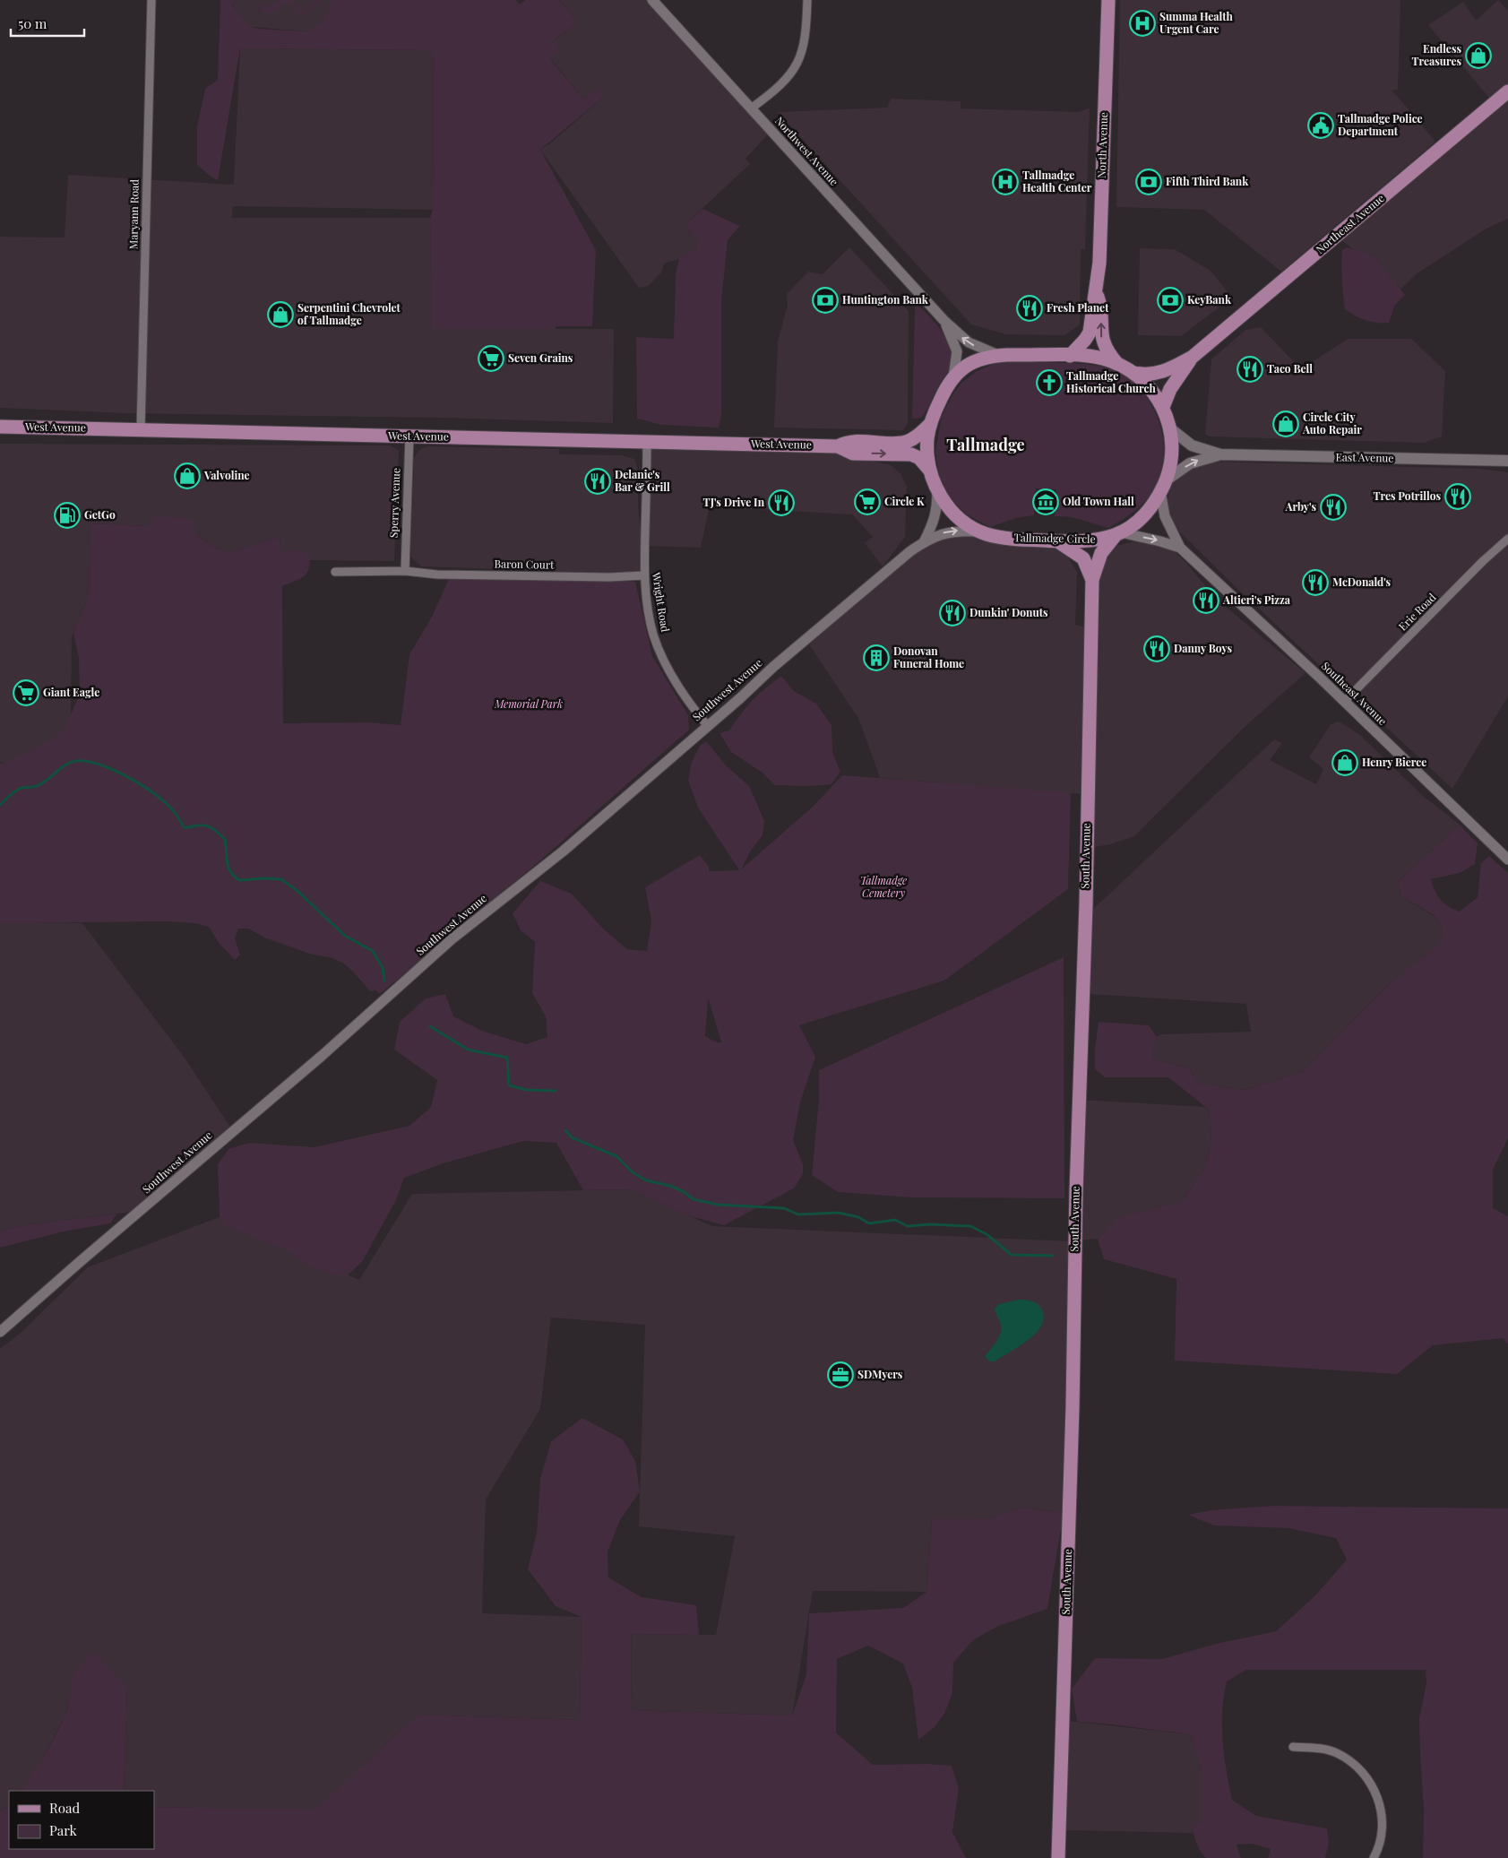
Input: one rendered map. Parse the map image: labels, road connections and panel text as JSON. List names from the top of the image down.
{
  "streets": {
    "main road": [
      "North Avenue",
      "Northeast Avenue",
      "West Avenue",
      "East Avenue",
      "Tallmadge Circle",
      "South Avenue"
    ],
    "street": [
      "Northwest Avenue",
      "Maryann Road",
      "Sperry Avenue",
      "Baron Court",
      "Wright Road",
      "Erie Road",
      "Southwest Avenue",
      "Southeast Avenue"
    ]
  },
  "crossings": [
    ["North Avenue", "Tallmadge Circle"],
    ["Northwest Avenue", "Tallmadge Circle"],
    ["Maryann Road", "West Avenue"],
    ["Northeast Avenue", "Tallmadge Circle"],
    ["West Avenue", "Sperry Avenue"],
    ["West Avenue", "Tallmadge Circle"],
    ["West Avenue", "Wright Road"],
    ["East Avenue", "Tallmadge Circle"],
    ["East Avenue", "Southeast Avenue"],
    ["Sperry Avenue", "Baron Court"],
    ["Tallmadge Circle", "Southwest Avenue"],
    ["Tallmadge Circle", "Southeast Avenue"],
    ["Tallmadge Circle", "South Avenue"],
    ["Baron Court", "Wright Road"],
    ["Wright Road", "Southwest Avenue"],
    ["Erie Road", "Southeast Avenue"],
    ["Southeast Avenue", "South Avenue"]
  ],
  "districts": ["Tallmadge"],
  "parks": ["Memorial Park", "Tallmadge Cemetery"],
  "places": {
    "hospital": ["Summa Health Urgent Care", "Tallmadge Health Center"],
    "shop": [
      "Endless Treasures",
      "Serpentini Chevrolet of Tallmadge",
      "Circle City Auto Repair",
      "Valvoline",
      "Henry Bierce"
    ],
    "public building": ["Tallmadge Police Department"],
    "bank": ["Fifth Third Bank", "Huntington Bank", "KeyBank"],
    "restaurant": [
      "Fresh Planet",
      "Taco Bell",
      "Delanie's Bar & Grill",
      "Tres Potrillos",
      "TJ's Drive In",
      "Arby's",
      "McDonald's",
      "Altieri's Pizza",
      "Dunkin' Donuts",
      "Danny Boys"
    ],
    "supermarket": ["Seven Grains", "Circle K", "Giant Eagle"],
    "church": ["Tallmadge Historical Church"],
    "museum": ["Old Town Hall"],
    "fuel station": ["GetGo"],
    "building": ["Donovan Funeral Home"],
    "office": ["SDMyers"]
  },
  "legend": ["Road", "Park"],
  "scale_bar": "50 m"
}
